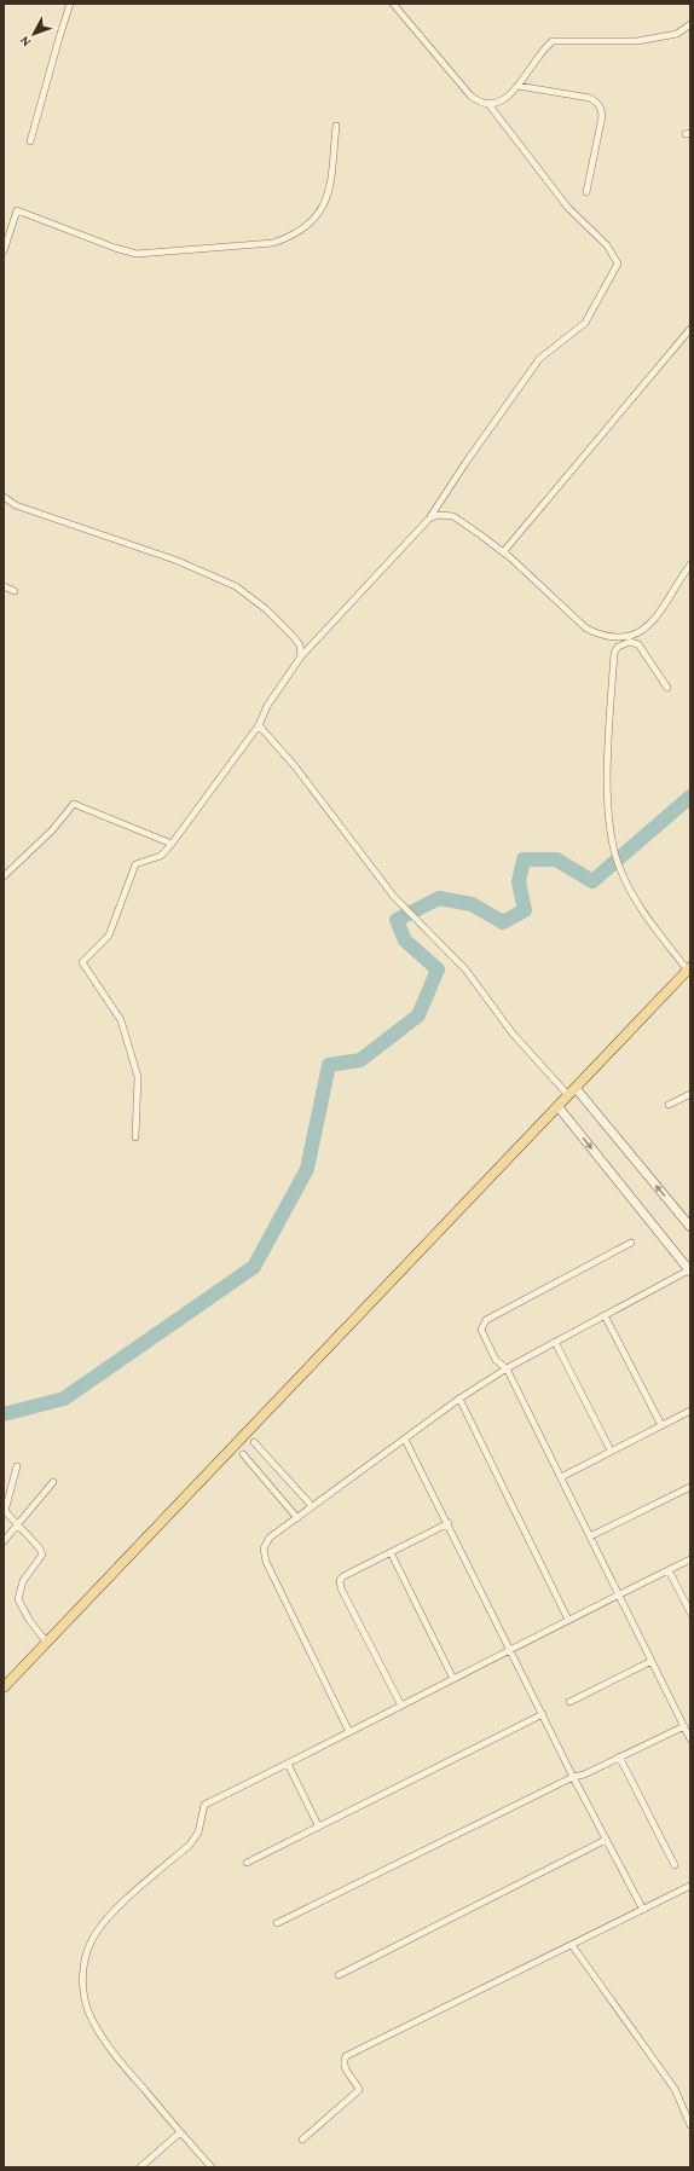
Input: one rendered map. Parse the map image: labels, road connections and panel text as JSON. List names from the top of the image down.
{
  "north": "bottom left"
}
